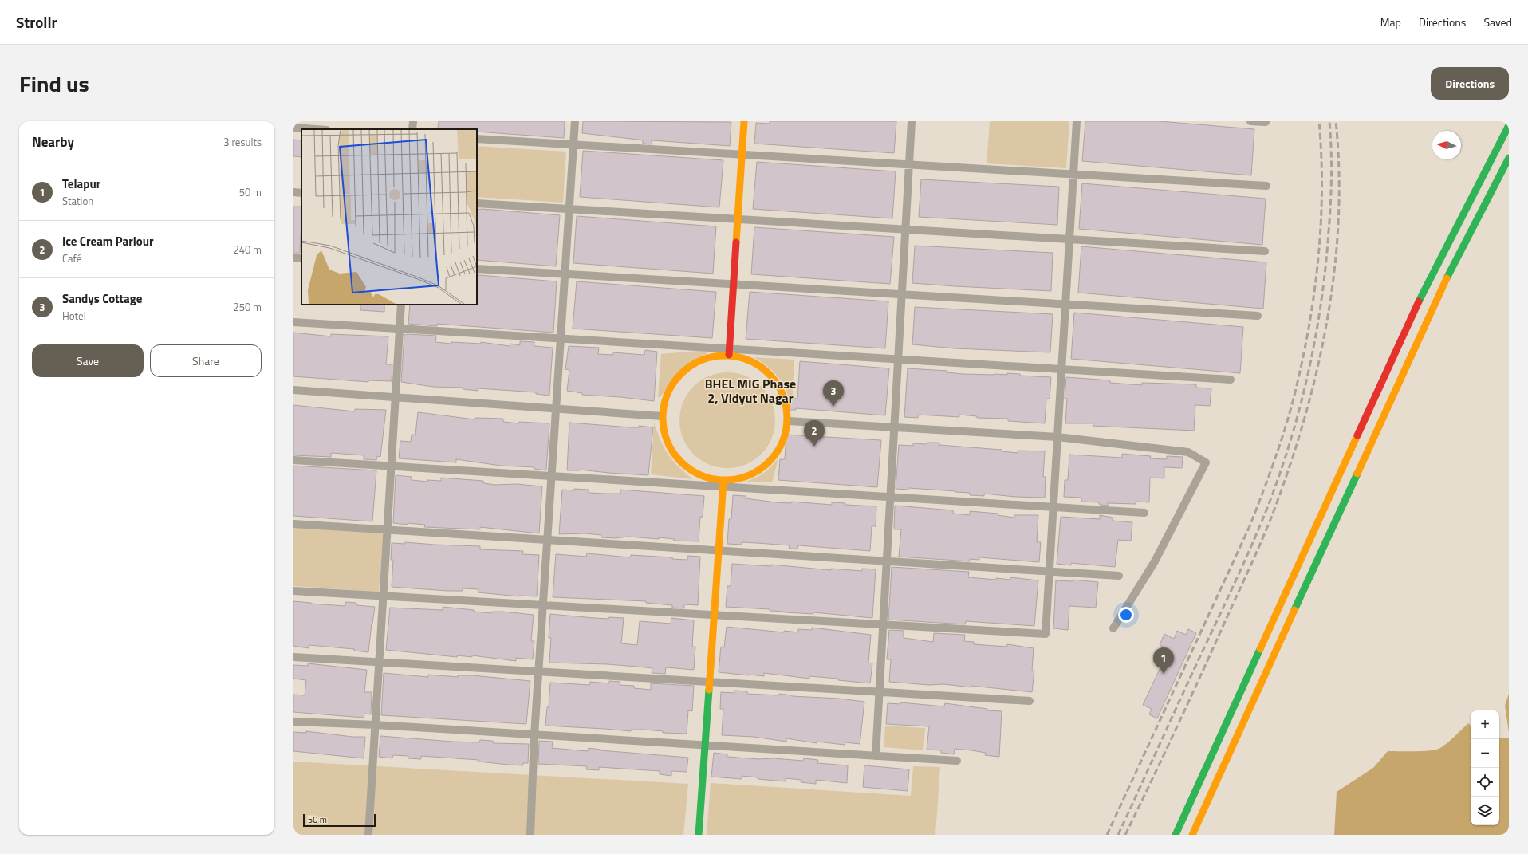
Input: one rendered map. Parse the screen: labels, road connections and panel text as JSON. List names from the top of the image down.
{
  "districts": ["BHEL MIG Phase 2, Vidyut Nagar"],
  "scale_bar": "50 m",
  "north": "left",
  "page": {
    "header": "Strollr",
    "nav": ["Map", "Directions", "Saved"],
    "title": "Find us",
    "buttons": [
      "Directions",
      ["Save", "Share"]
    ],
    "heading": ["Nearby", "3 results"],
    "list": [
      {
        "mark": "1",
        "name": "Telapur",
        "note": "Station",
        "value": "50 m"
      },
      {
        "mark": "2",
        "name": "Ice Cream Parlour",
        "note": "Café",
        "value": "240 m"
      },
      {
        "mark": "3",
        "name": "Sandys Cottage",
        "note": "Hotel",
        "value": "250 m"
      }
    ],
    "pins": ["3", "2", "1"],
    "map_buttons": ["+", "−"],
    "scale": "50 m"
  }
}
